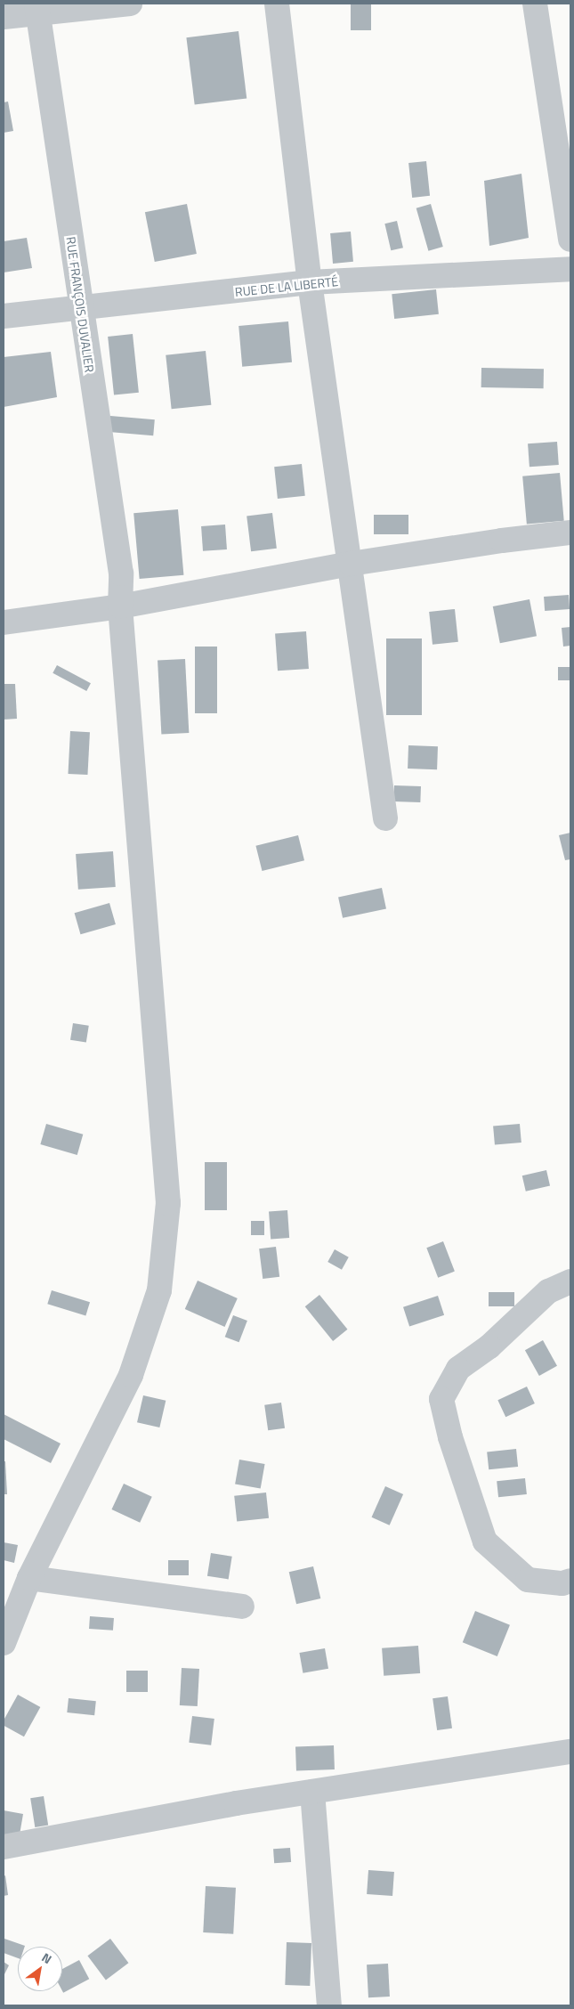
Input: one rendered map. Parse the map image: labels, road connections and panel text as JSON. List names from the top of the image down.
{
  "streets": {
    "street": ["RUE DE LA LIBERTÉ", "RUE FRANÇOIS DUVALIER"]
  },
  "crossings": [
    ["RUE DE LA LIBERTÉ", "RUE FRANÇOIS DUVALIER"]
  ],
  "north": "top right"
}
